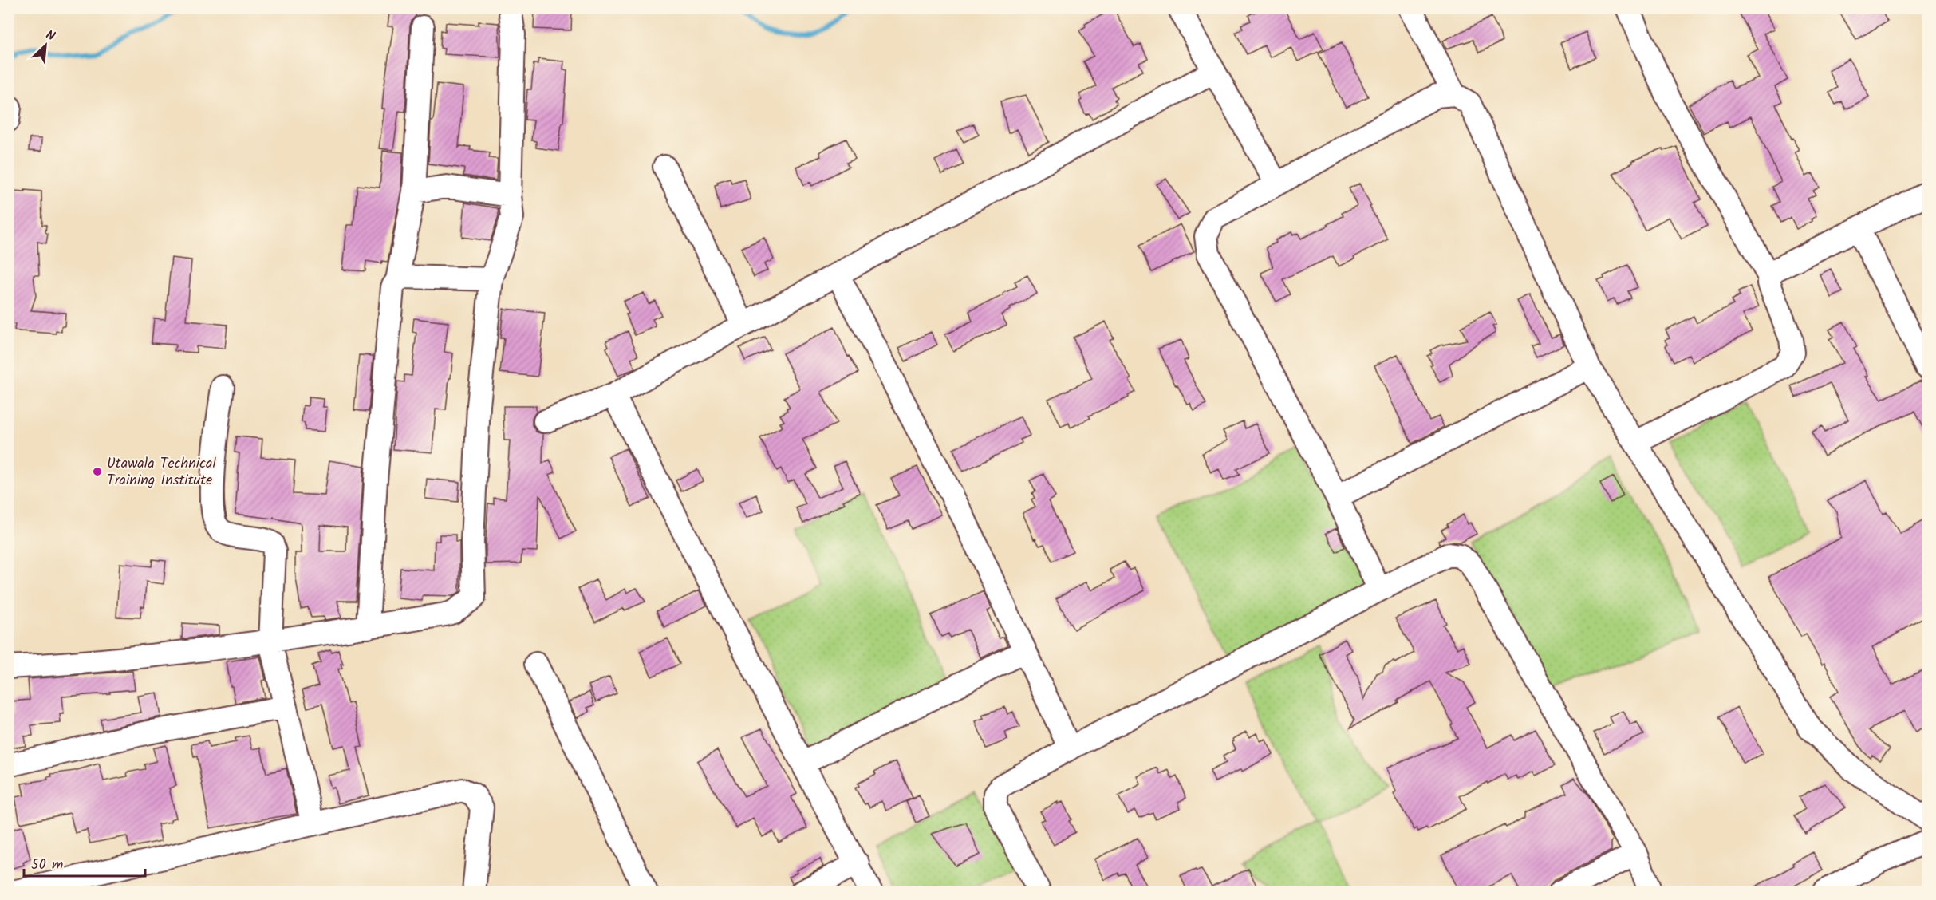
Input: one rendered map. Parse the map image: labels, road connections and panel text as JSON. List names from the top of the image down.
{
  "places": ["Utawala Technical Training Institute"],
  "scale_bar": "50 m",
  "north": "top right"
}
